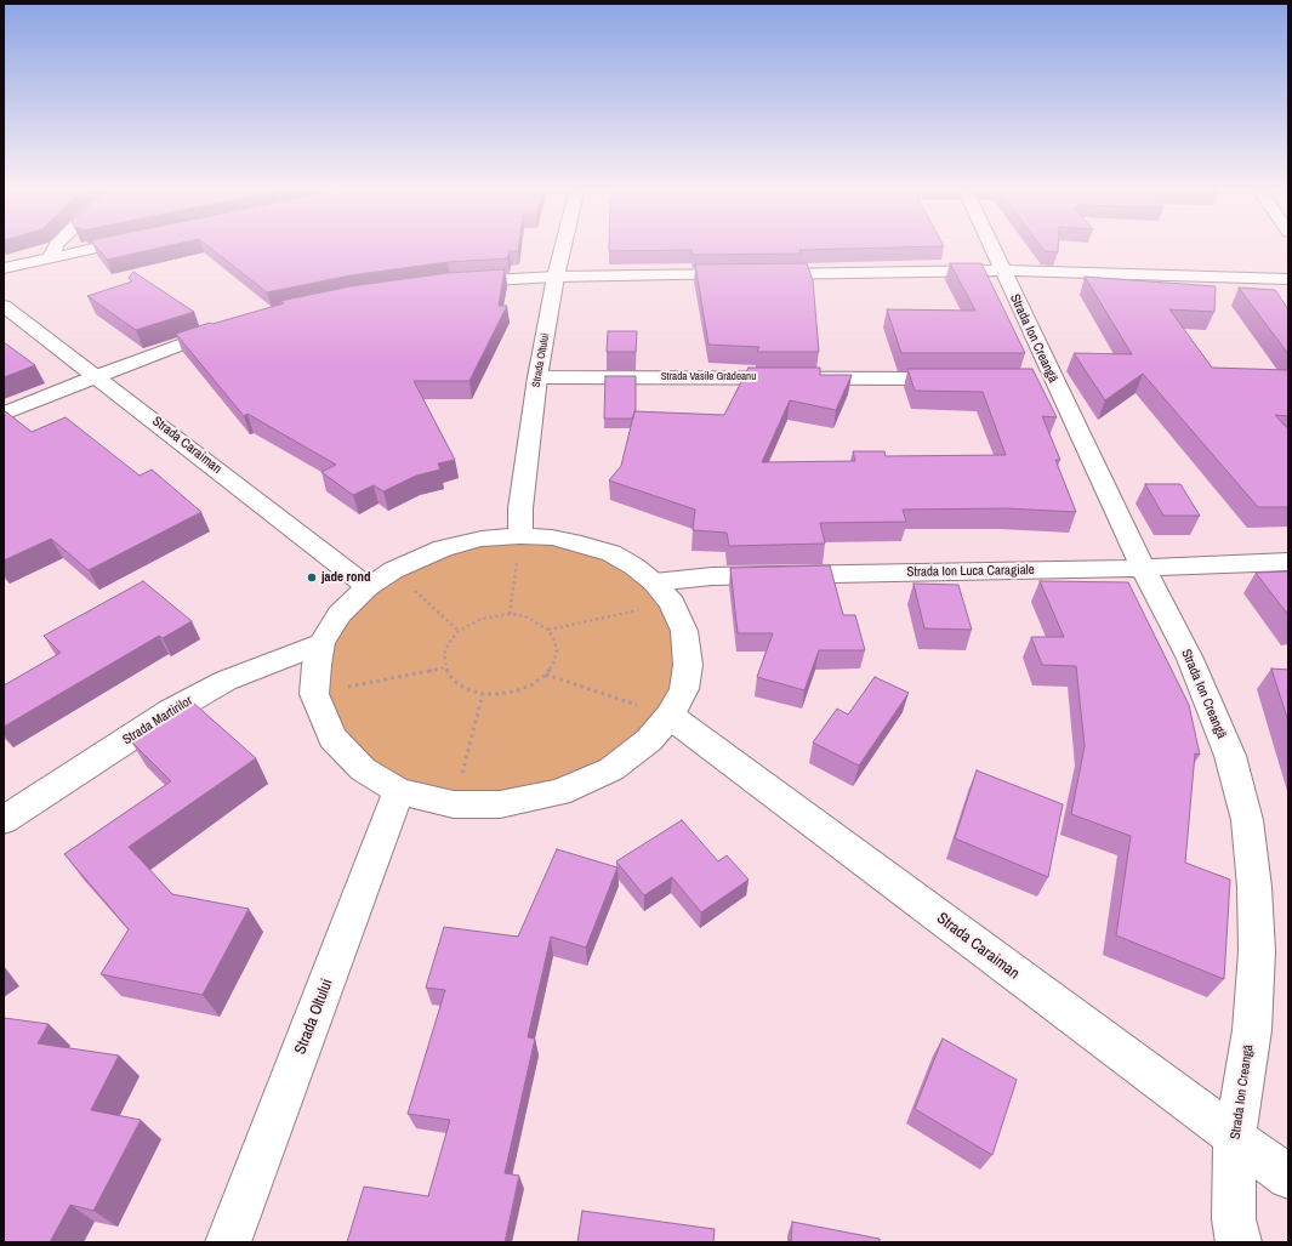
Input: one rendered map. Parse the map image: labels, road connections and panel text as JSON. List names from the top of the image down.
{
  "streets": {
    "street": [
      "Strada Ion Creangă",
      "Strada Oltului",
      "Strada Vasile Grădeanu",
      "Strada Caraiman",
      "Strada Ion Luca Caragiale",
      "Strada Martirilor"
    ]
  },
  "crossings": [
    ["Strada Ion Creangă", "Strada Caraiman"],
    ["Strada Ion Creangă", "Strada Ion Luca Caragiale"],
    ["Strada Oltului", "Strada Vasile Grădeanu"]
  ],
  "places": ["jade rond"]
}
